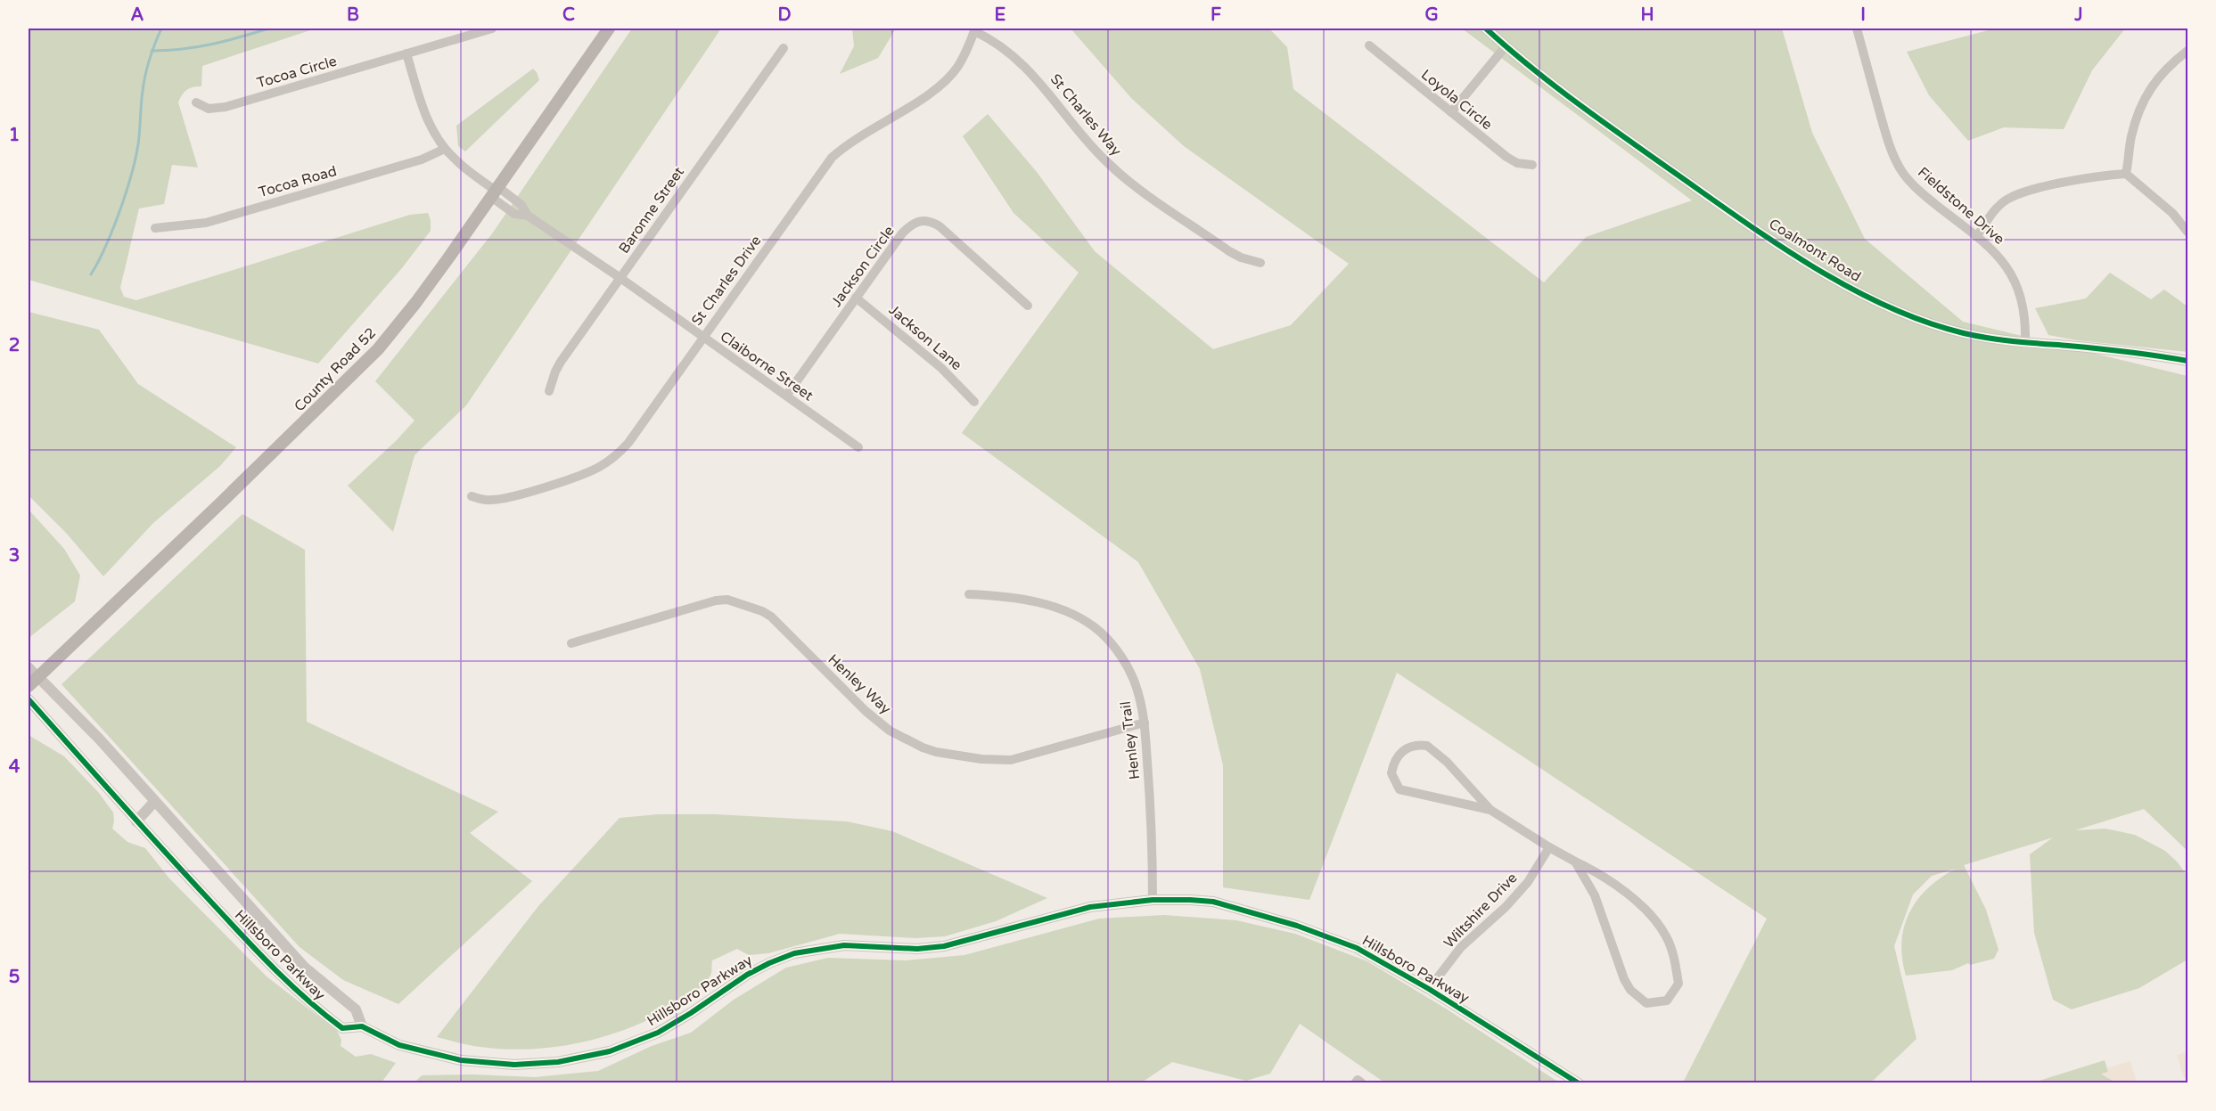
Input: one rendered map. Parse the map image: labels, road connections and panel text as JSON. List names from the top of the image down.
{
  "streets": {
    "main road": ["County Road 52"],
    "street": [
      "Tocoa Circle",
      "Loyola Circle",
      "St Charles Way",
      "Tocoa Road",
      "Fieldstone Drive",
      "Baronne Street",
      "Coalmont Road",
      "Jackson Circle",
      "St Charles Drive",
      "Jackson Lane",
      "Claiborne Street",
      "Henley Way",
      "Henley Trail",
      "Wiltshire Drive",
      "Hillsboro Parkway"
    ]
  },
  "crossings": [
    ["Tocoa Circle", "Claiborne Street"],
    ["St Charles Way", "St Charles Drive"],
    ["Tocoa Road", "Claiborne Street"],
    ["Fieldstone Drive", "Coalmont Road"],
    ["Baronne Street", "Claiborne Street"],
    ["Jackson Circle", "Jackson Lane"],
    ["Jackson Circle", "Claiborne Street"],
    ["St Charles Drive", "Claiborne Street"],
    ["Claiborne Street", "County Road 52"],
    ["County Road 52", "Hillsboro Parkway"],
    ["Henley Way", "Henley Trail"],
    ["Henley Trail", "Hillsboro Parkway"],
    ["Wiltshire Drive", "Hillsboro Parkway"]
  ],
  "grid": {
    "columns": [
      "A",
      "B",
      "C",
      "D",
      "E",
      "F",
      "G",
      "H",
      "I",
      "J"
    ],
    "rows": [
      "1",
      "2",
      "3",
      "4",
      "5"
    ]
  }
}
